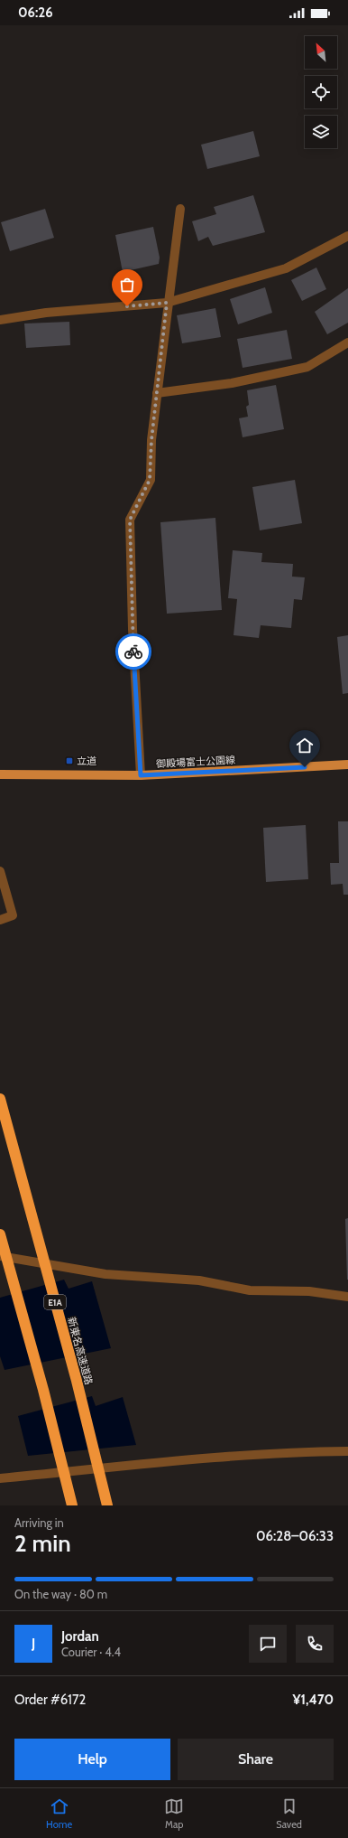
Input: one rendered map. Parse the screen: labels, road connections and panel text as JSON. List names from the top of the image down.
{
  "streets": {
    "highway": ["E1A", "新東名高速道路"],
    "main road": ["御殿場富士公園線"]
  },
  "places": {
    "transit": ["立道"]
  },
  "north": "top left",
  "page": {
    "status": "06:26",
    "heading": ["2 min", "Arriving in", "06:28–06:33"],
    "panel": [
      "Jordan",
      "Courier · 4.4",
      "Order #6172",
      "¥1,470"
    ],
    "bar": "On the way · 80 m",
    "round": "J",
    "buttons": ["Help", "Share"],
    "tabs": ["Home", "Map", "Saved"]
  }
}
